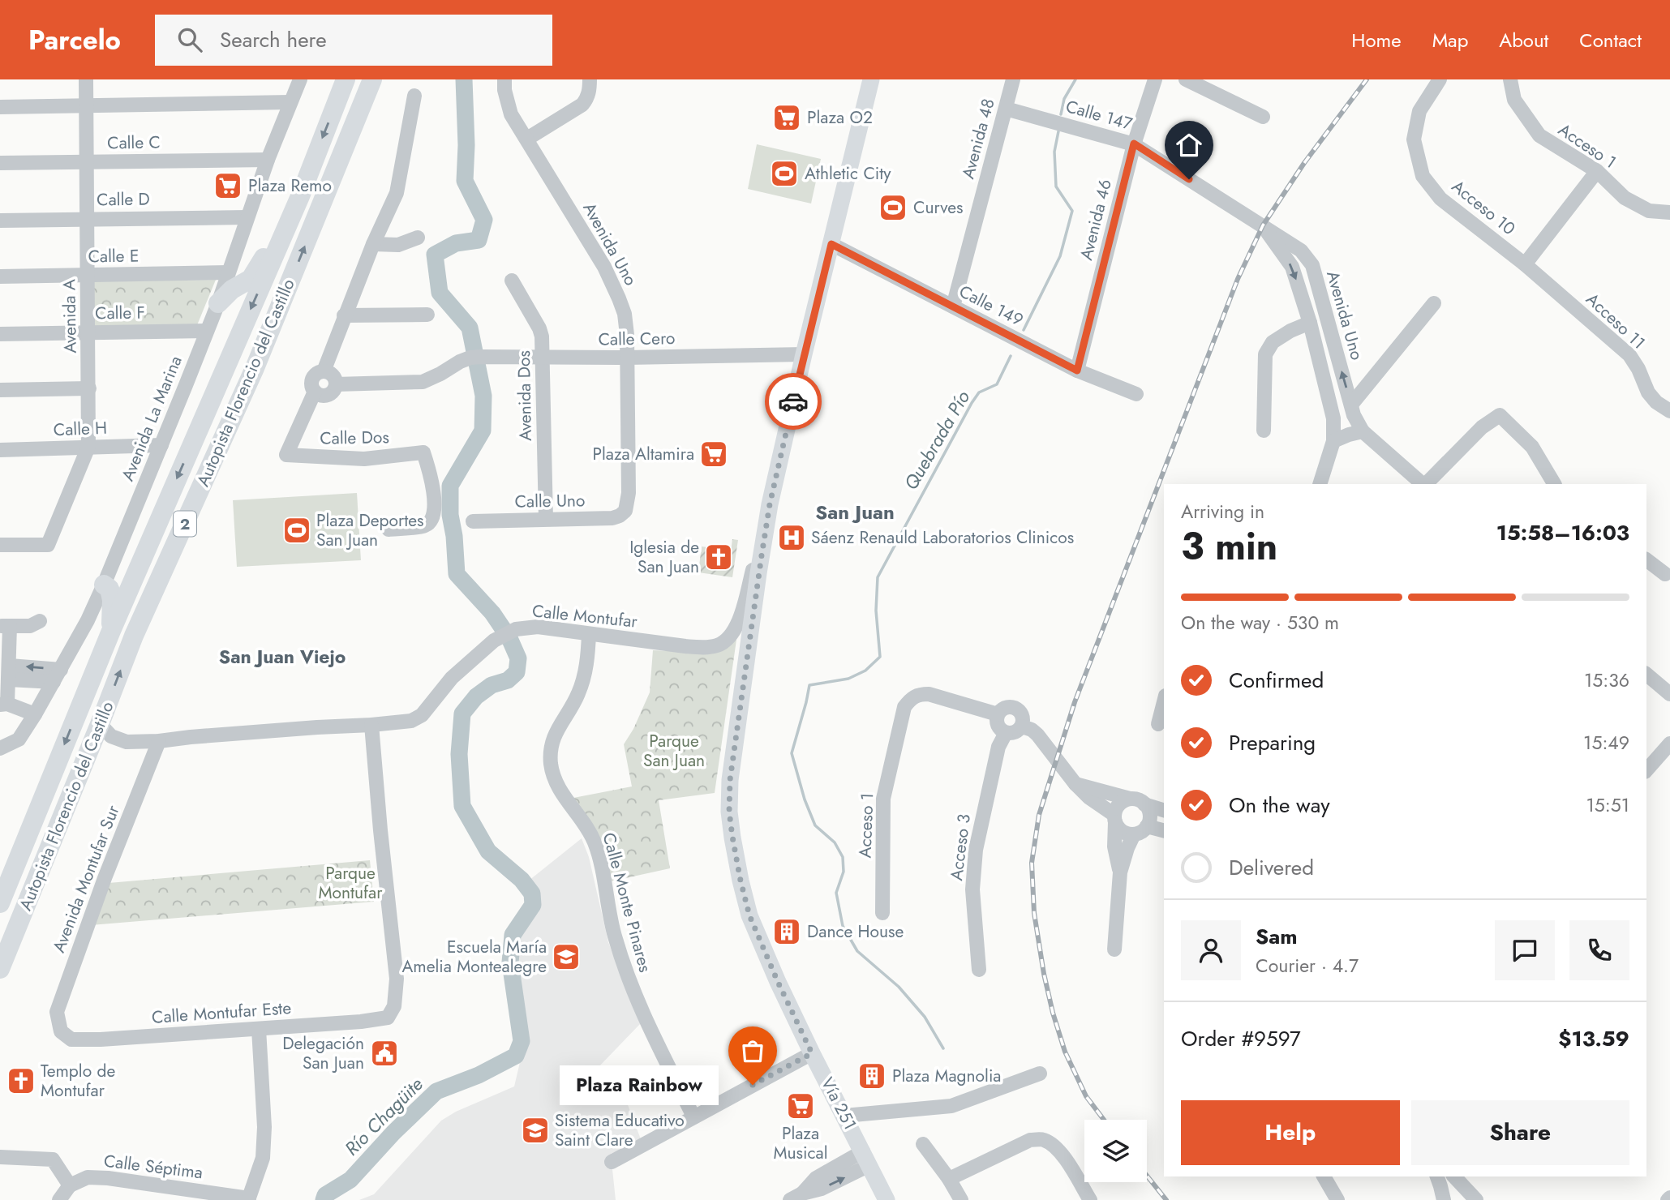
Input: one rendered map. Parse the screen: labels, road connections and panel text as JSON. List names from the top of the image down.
{
  "streets": {
    "highway": ["Autopista Florencio del Castillo", "2"],
    "main road": ["Vía 251"],
    "street": [
      "Calle 147",
      "Avenida 48",
      "Calle C",
      "Acceso 1",
      "Calle D",
      "Acceso 10",
      "Avenida 46",
      "Avenida Uno",
      "Calle E",
      "Calle 149",
      "Calle F",
      "Avenida A",
      "Acceso 11",
      "Calle Cero",
      "Avenida Dos",
      "Avenida La Marina",
      "Calle H",
      "Calle Dos",
      "Calle Uno",
      "Calle Montufar",
      "Acceso 3",
      "Avenida Montufar Sur",
      "Calle Monte Pinares",
      "Calle Montufar Este",
      "Calle Séptima"
    ]
  },
  "crossings": [
    ["Calle 147", "Avenida 48"],
    ["Calle 147", "Avenida 46"],
    ["Calle 147", "Avenida Uno"],
    ["Avenida 48", "Calle 149"],
    ["Calle C", "Avenida A"],
    ["Calle C", "Avenida La Marina"],
    ["Acceso 1", "Acceso 3"],
    ["Calle D", "Avenida A"],
    ["Calle D", "Avenida La Marina"],
    ["Acceso 10", "Acceso 11"],
    ["Avenida 46", "Calle 149"],
    ["Avenida Uno", "Calle Cero"],
    ["Avenida Uno", "Calle Uno"],
    ["Calle E", "Avenida A"],
    ["Calle E", "Avenida La Marina"],
    ["Calle 149", "Vía 251"],
    ["Calle F", "Avenida A"],
    ["Calle F", "Avenida La Marina"],
    ["Avenida A", "Calle H"],
    ["Calle Cero", "Avenida Dos"],
    ["Calle Cero", "Calle Dos"],
    ["Calle Cero", "Vía 251"],
    ["Autopista Florencio del Castillo", "Calle Montufar"],
    ["Avenida Dos", "Calle Uno"],
    ["Avenida La Marina", "Calle H"],
    ["Calle Montufar", "Avenida Montufar Sur"],
    ["Calle Montufar", "Calle Monte Pinares"],
    ["Calle Montufar", "Calle Montufar Este"],
    ["Calle Montufar", "Vía 251"],
    ["Avenida Montufar Sur", "Calle Montufar Este"]
  ],
  "districts": ["San Juan", "San Juan Viejo"],
  "water": ["Quebrada Pío", "Río Chagüite"],
  "parks": ["Parque San Juan", "Parque Montufar"],
  "places": {
    "supermarket": [
      "Plaza O2",
      "Plaza Remo",
      "Plaza Altamira",
      "Plaza Musical"
    ],
    "sports": ["Athletic City", "Curves", "Plaza Deportes San Juan"],
    "hospital": ["Sáenz Renauld Laboratorios Clinicos"],
    "church": ["Iglesia de San Juan", "Templo de Montufar"],
    "building": ["Dance House", "Plaza Magnolia"],
    "school or university": ["Escuela María Amelia Montealegre", "Sistema Educativo Saint Clare"],
    "public building": ["Delegación San Juan"],
    "other": ["Plaza Rainbow"]
  },
  "page": {
    "header": "Parcelo",
    "search": "Search here",
    "nav": [
      "Home",
      "Map",
      "About",
      "Contact"
    ],
    "heading": ["3 min", "Arriving in", "15:58–16:03"],
    "panel": [
      "Sam",
      "Courier · 4.7",
      "Order #9597",
      "$13.59"
    ],
    "bar": "On the way · 530 m",
    "list": [
      ["Confirmed", "15:36"],
      ["Preparing", "15:49"],
      ["On the way", "15:51"],
      "Delivered"
    ],
    "bubble": "Plaza Rainbow",
    "buttons": ["Help", "Share"]
  }
}
